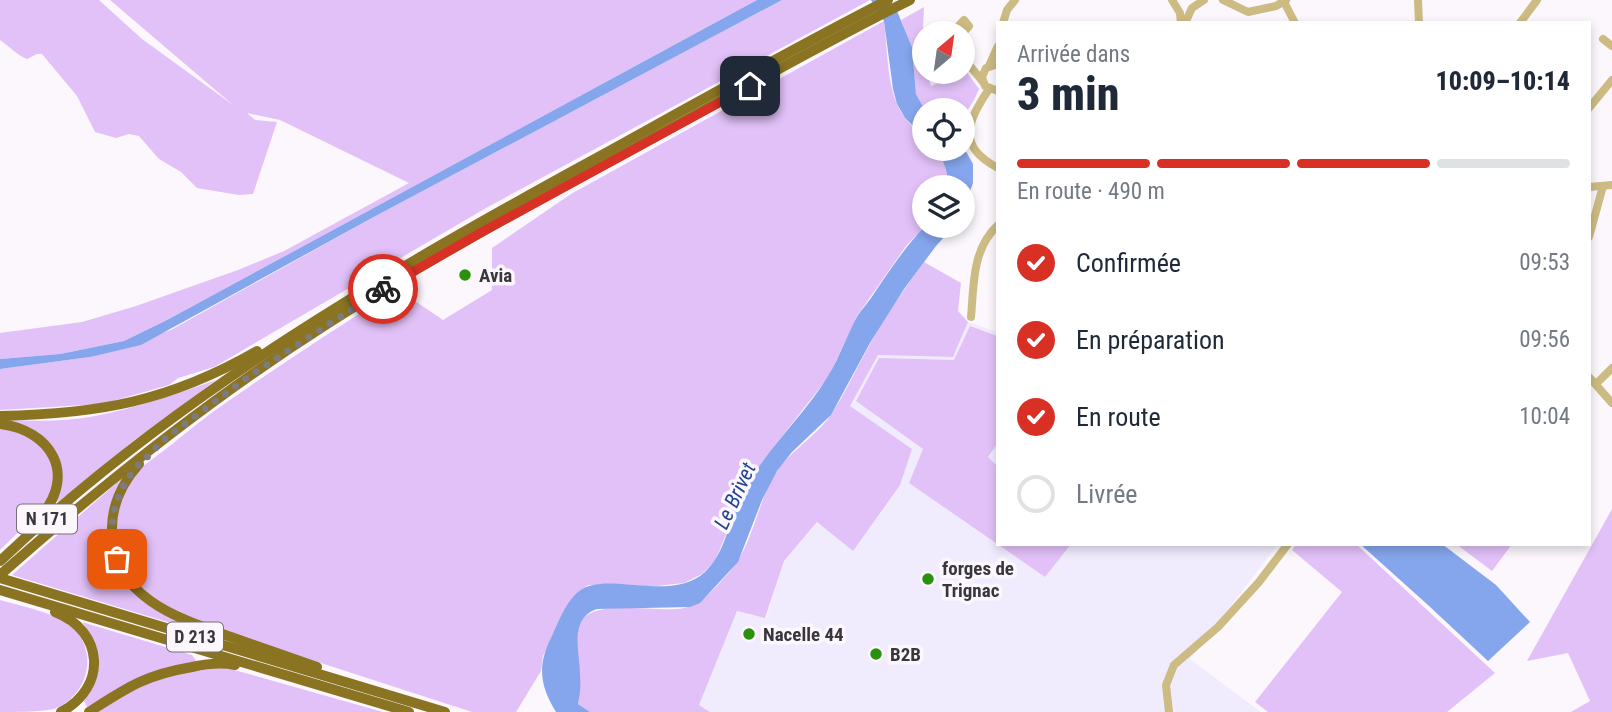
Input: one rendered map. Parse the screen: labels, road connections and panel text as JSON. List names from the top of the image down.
{
  "streets": {
    "highway": ["N 171", "D 213"]
  },
  "water": ["Le Brivet"],
  "places": [
    "Avia",
    "forges de Trignac",
    "Nacelle 44",
    "B2B"
  ],
  "north": "top right",
  "page": {
    "heading": ["3 min", "Arrivée dans", "10:09–10:14"],
    "bar": "En route · 490 m",
    "list": [
      ["Confirmée", "09:53"],
      ["En préparation", "09:56"],
      ["En route", "10:04"],
      "Livrée"
    ]
  }
}
